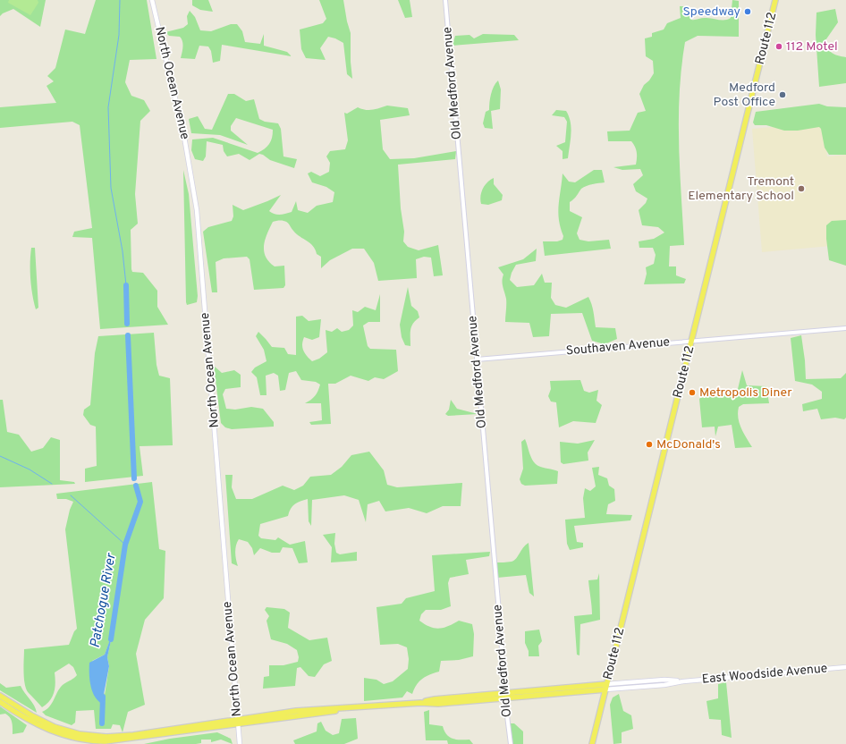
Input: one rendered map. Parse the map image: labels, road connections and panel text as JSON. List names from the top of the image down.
{
  "streets": {
    "main road": ["Route 112", "North Ocean Avenue", "East Woodside Avenue"],
    "street": ["Old Medford Avenue", "Southaven Avenue"]
  },
  "crossings": [
    ["Route 112", "Southaven Avenue"],
    ["Route 112", "East Woodside Avenue"],
    ["Old Medford Avenue", "Southaven Avenue"],
    ["Old Medford Avenue", "East Woodside Avenue"]
  ],
  "water": ["Patchogue River"],
  "places": [
    "Speedway",
    "112 Motel",
    "Medford Post Office",
    "Tremont Elementary School",
    "Metropolis Diner",
    "McDonald's"
  ]
}
